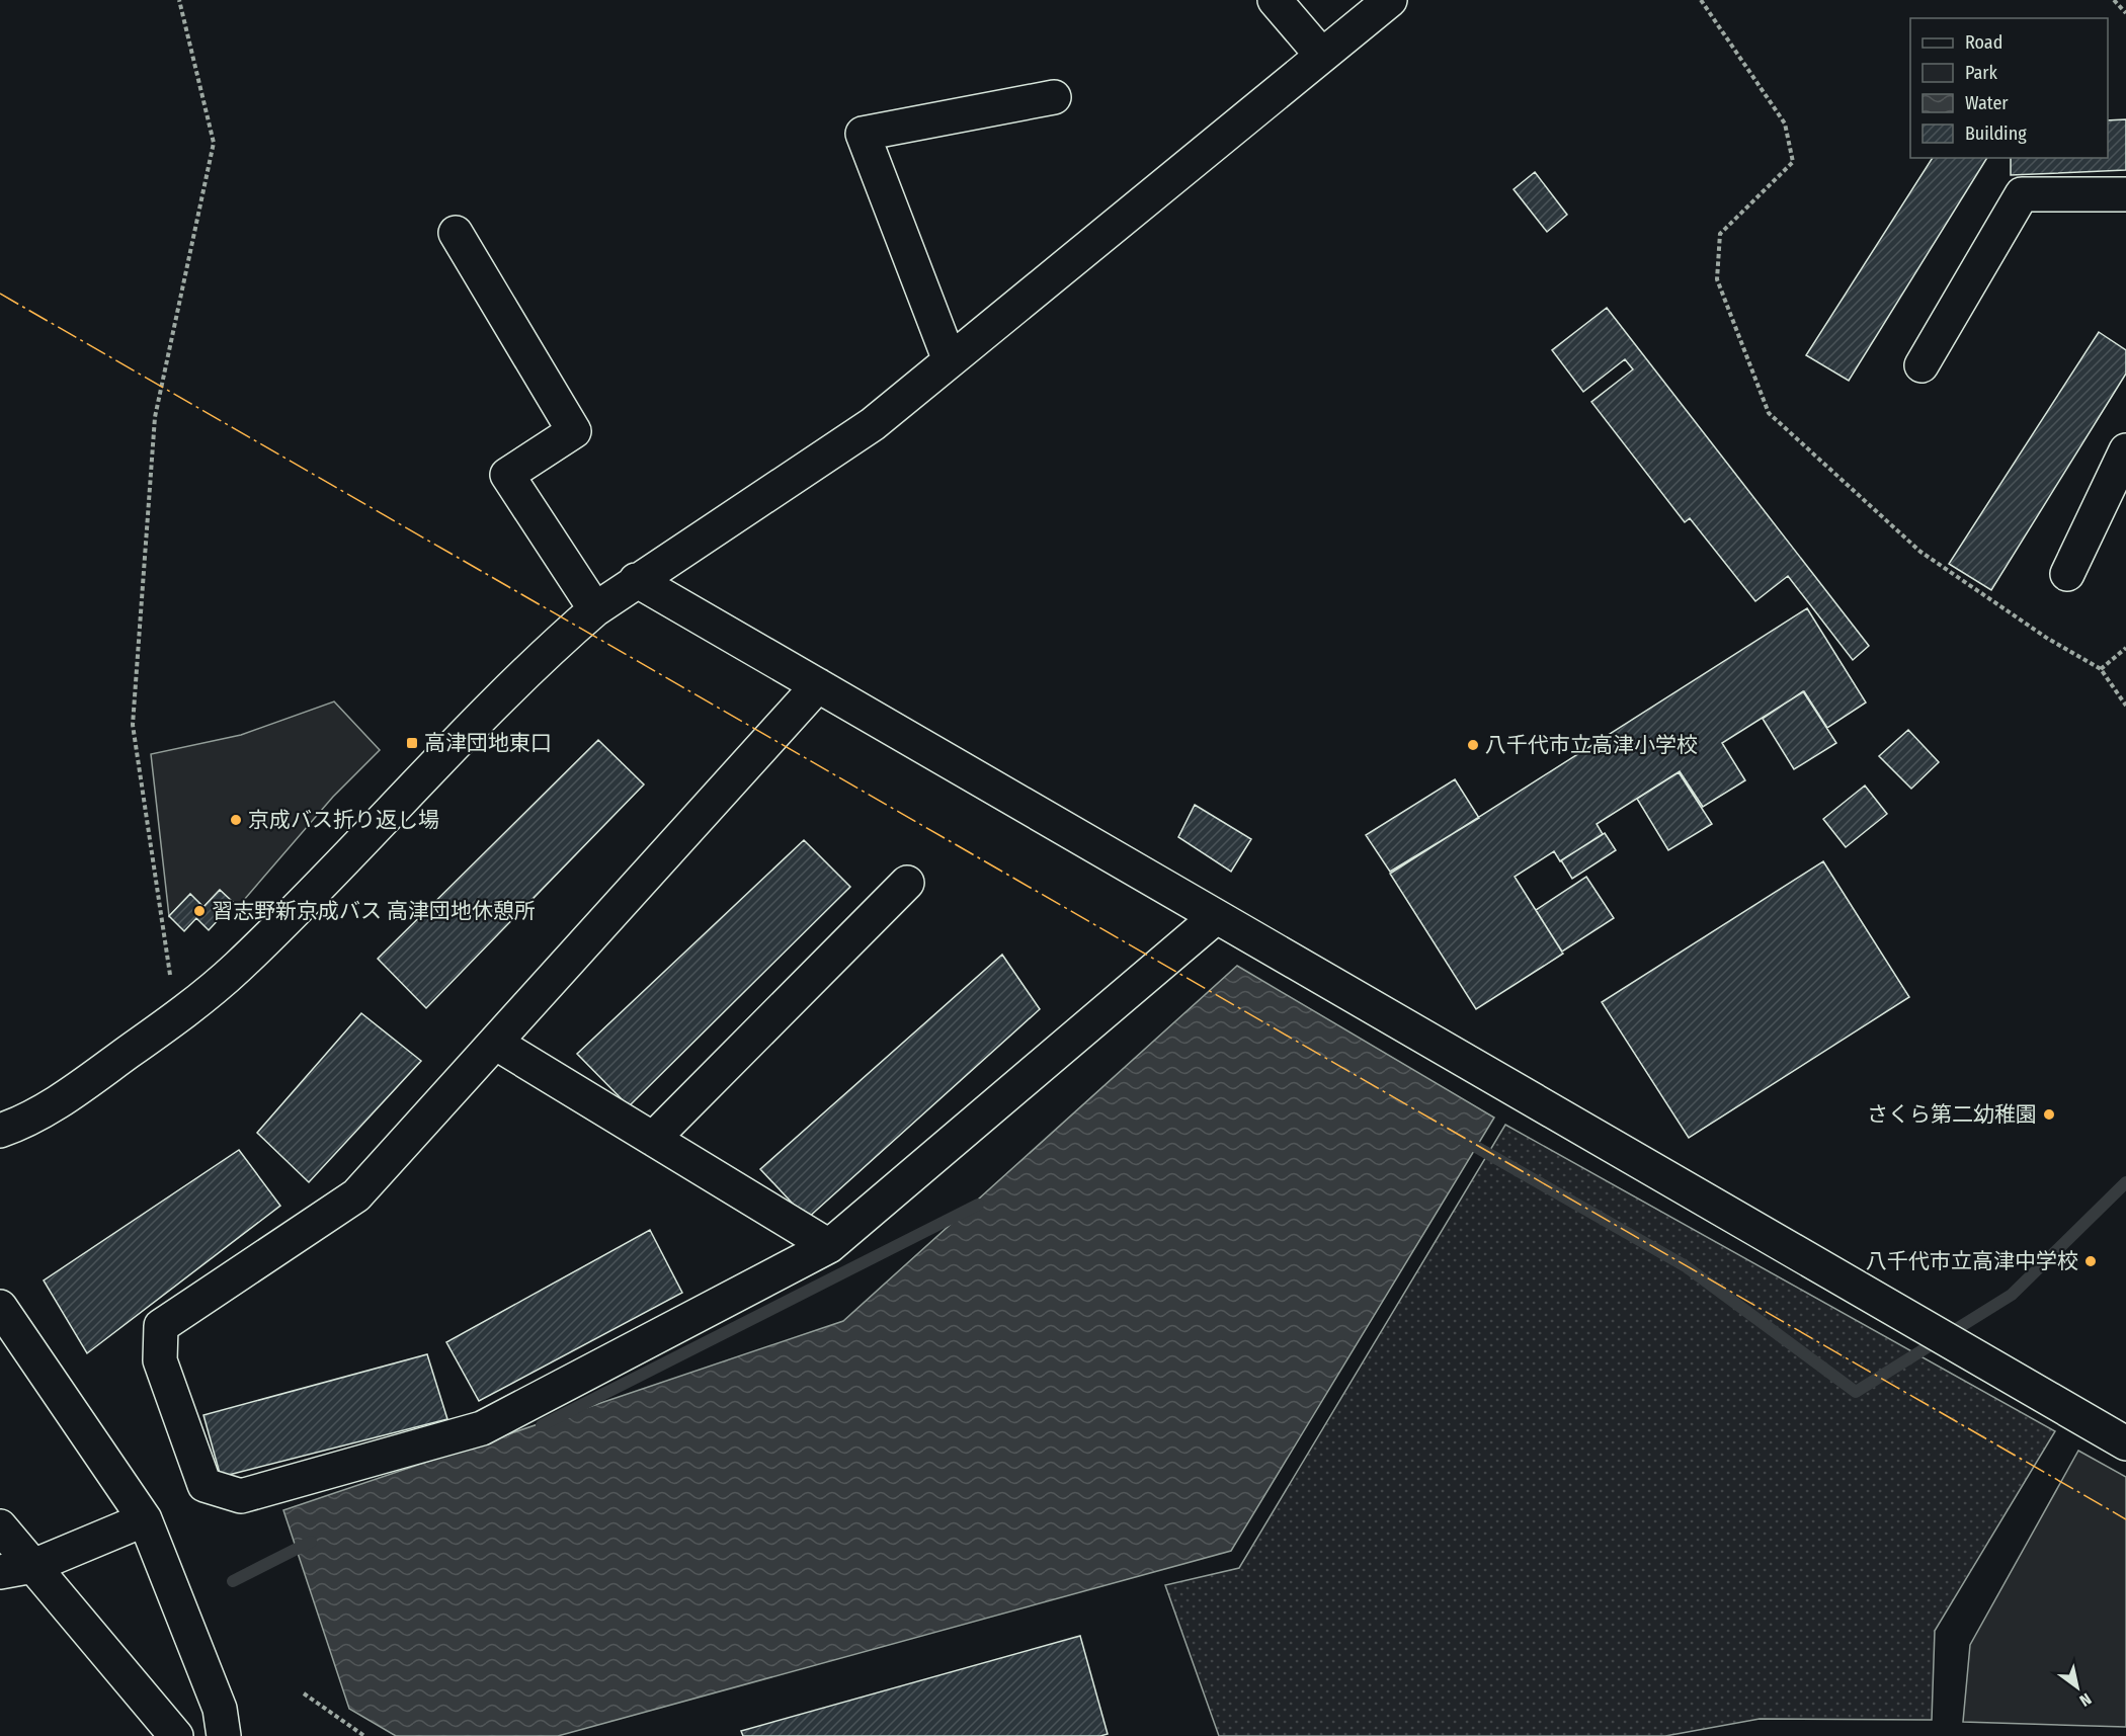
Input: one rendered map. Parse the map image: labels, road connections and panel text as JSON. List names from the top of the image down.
{
  "places": {
    "transit": ["高津団地東口"],
    "other": [
      "八千代市立高津小学校",
      "京成バス折り返し場",
      "習志野新京成バス 高津団地休憩所",
      "さくら第二幼稚園",
      "八千代市立高津中学校"
    ]
  },
  "legend": [
    "Road",
    "Park",
    "Water",
    "Building"
  ],
  "north": "bottom right"
}
